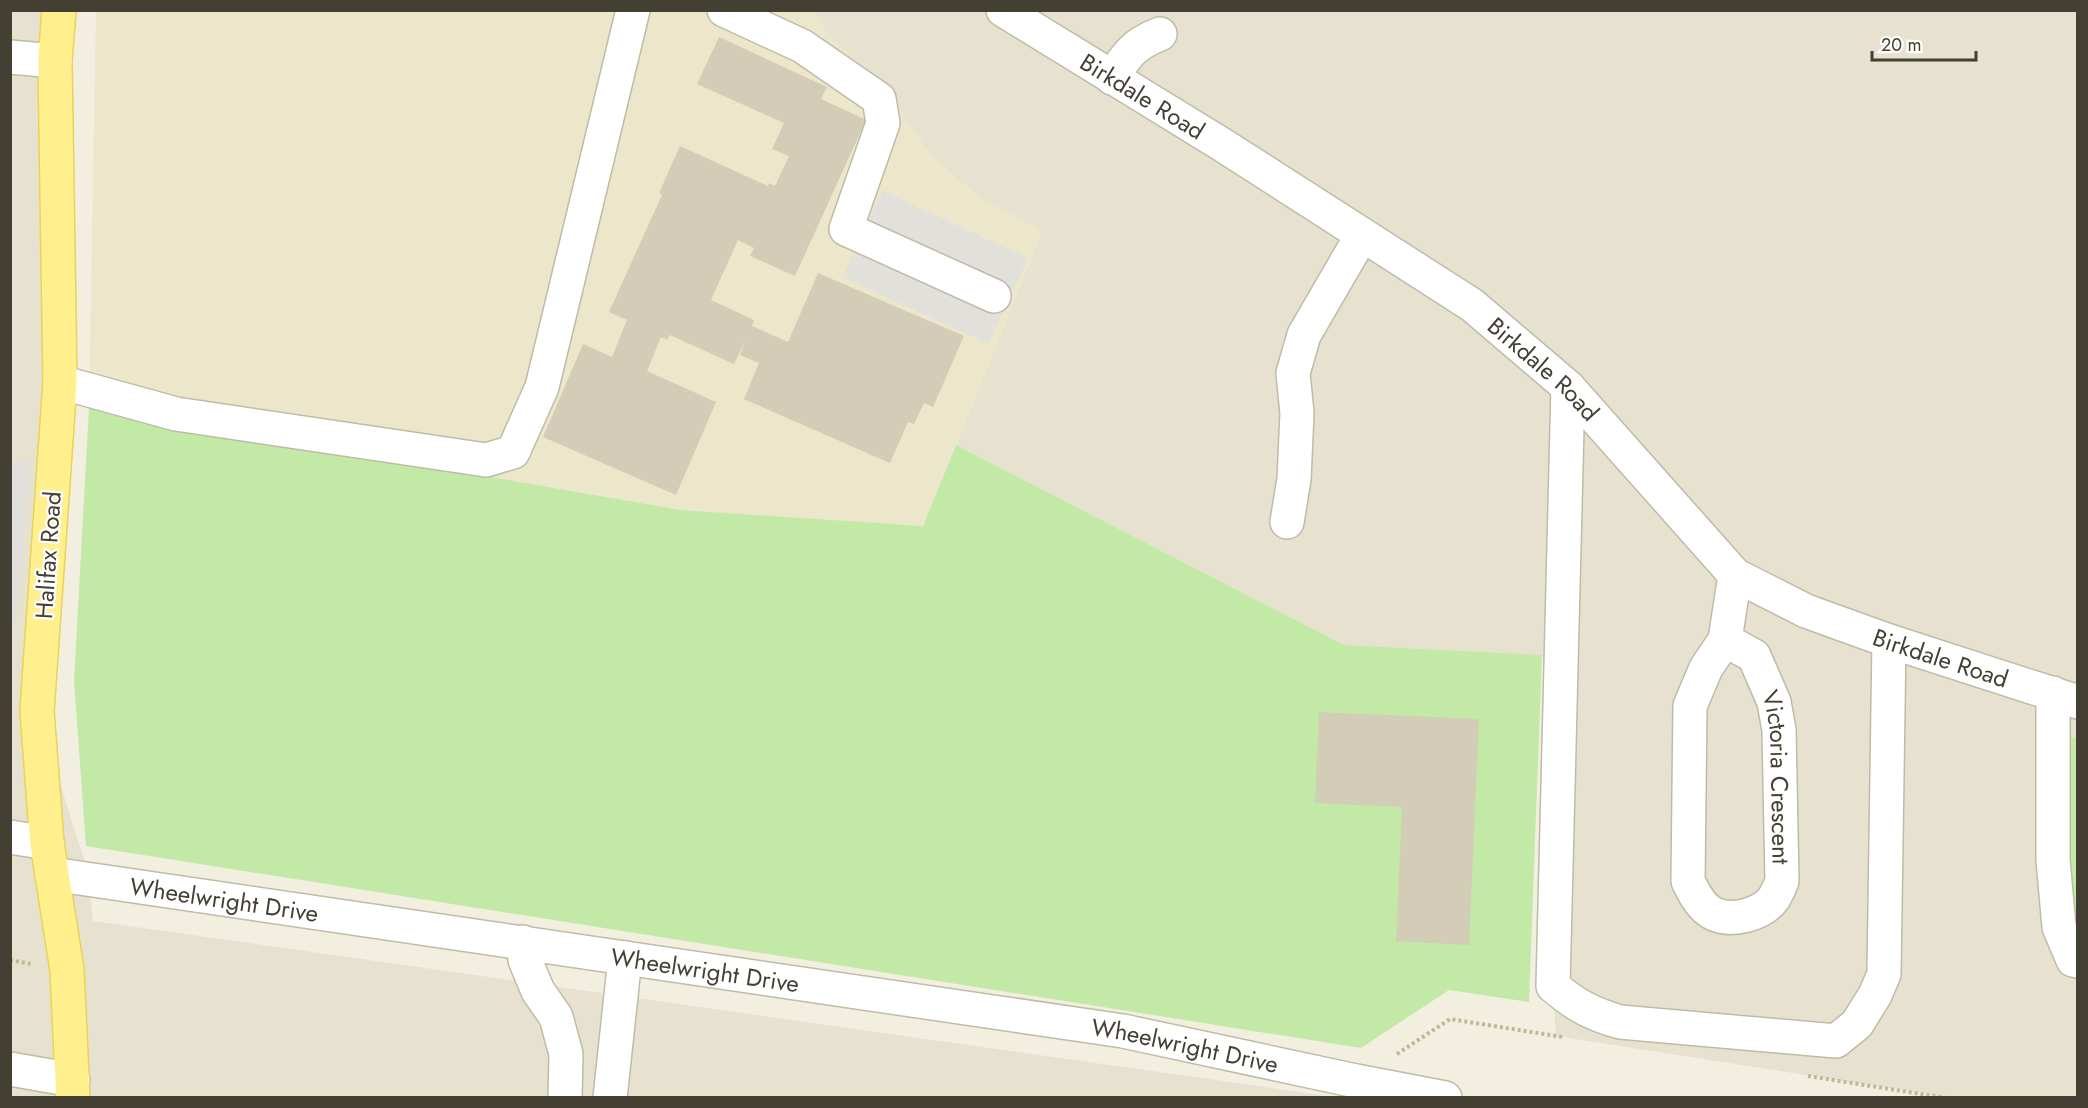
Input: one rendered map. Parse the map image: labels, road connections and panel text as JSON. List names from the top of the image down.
{
  "streets": {
    "main road": ["Halifax Road"],
    "street": ["Birkdale Road", "Victoria Crescent", "Wheelwright Drive"]
  },
  "crossings": [
    ["Birkdale Road", "Victoria Crescent"],
    ["Halifax Road", "Wheelwright Drive"]
  ],
  "scale_bar": "20 m"
}
